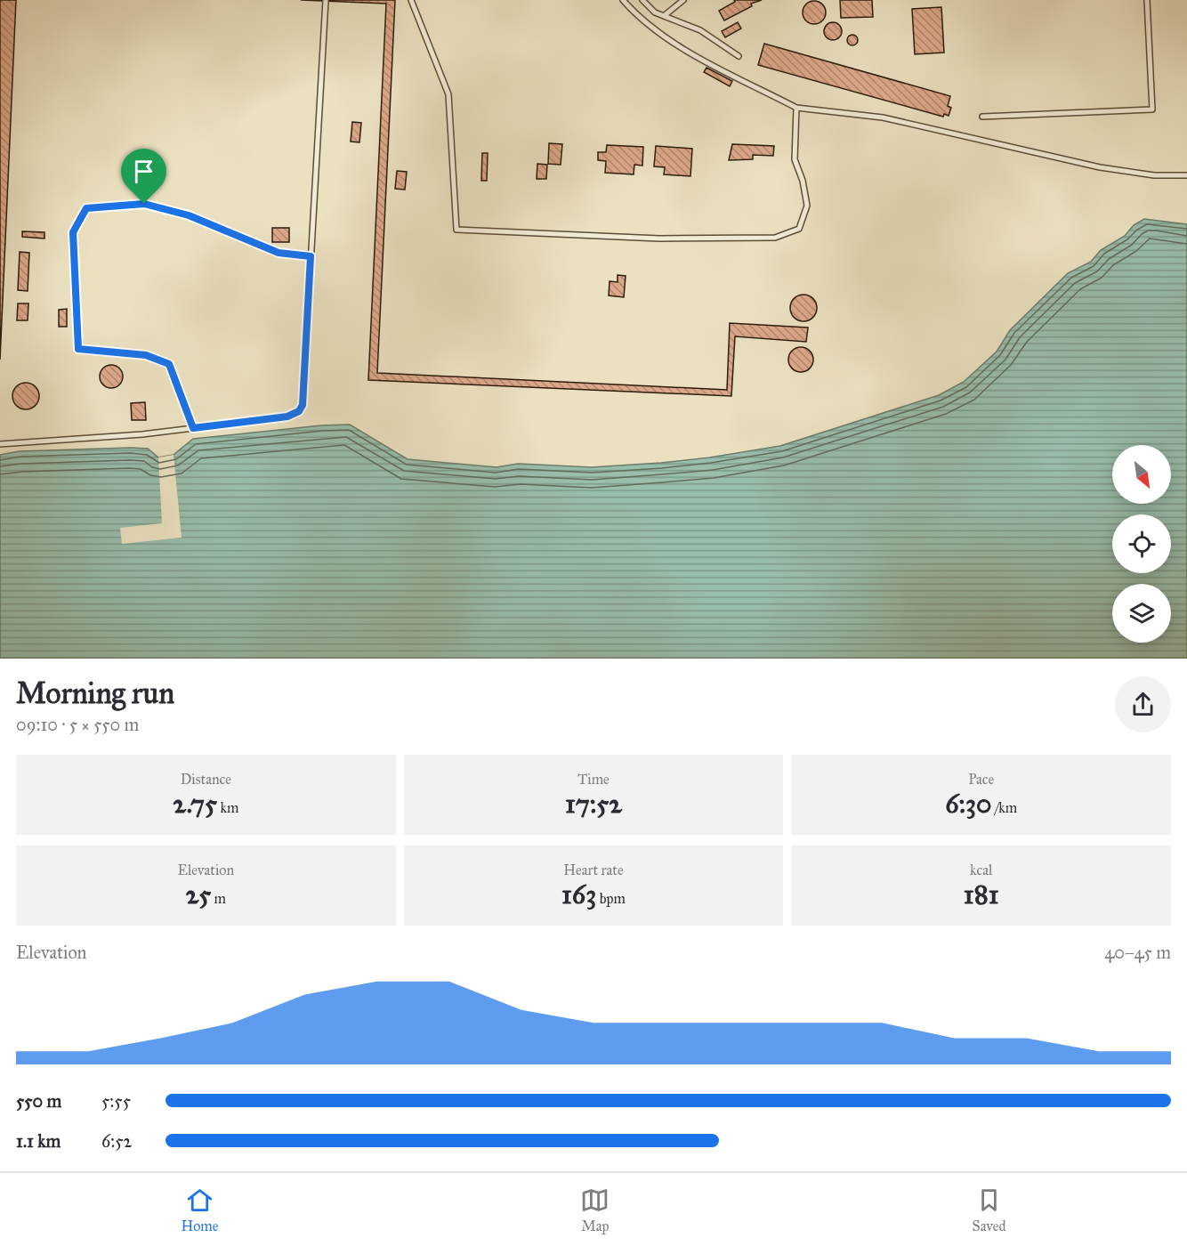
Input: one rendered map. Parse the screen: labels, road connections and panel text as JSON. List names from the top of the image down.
{
  "north": "bottom right",
  "page": {
    "heading": ["Morning run", "09:10 · 5 × 550 m"],
    "stats": [
      ["Distance", "2.75 km"],
      ["Time", "17:52"],
      ["Pace", "6:30 /km"],
      ["Elevation", "25 m"],
      ["Heart rate", "163 bpm"],
      ["kcal", "181"]
    ],
    "chart": ["Elevation", "40–45 m"],
    "list": [
      {
        "name": "550 m",
        "note": "5:55"
      },
      {
        "name": "1.1 km",
        "note": "6:52"
      }
    ],
    "tabs": ["Home", "Map", "Saved"]
  }
}
